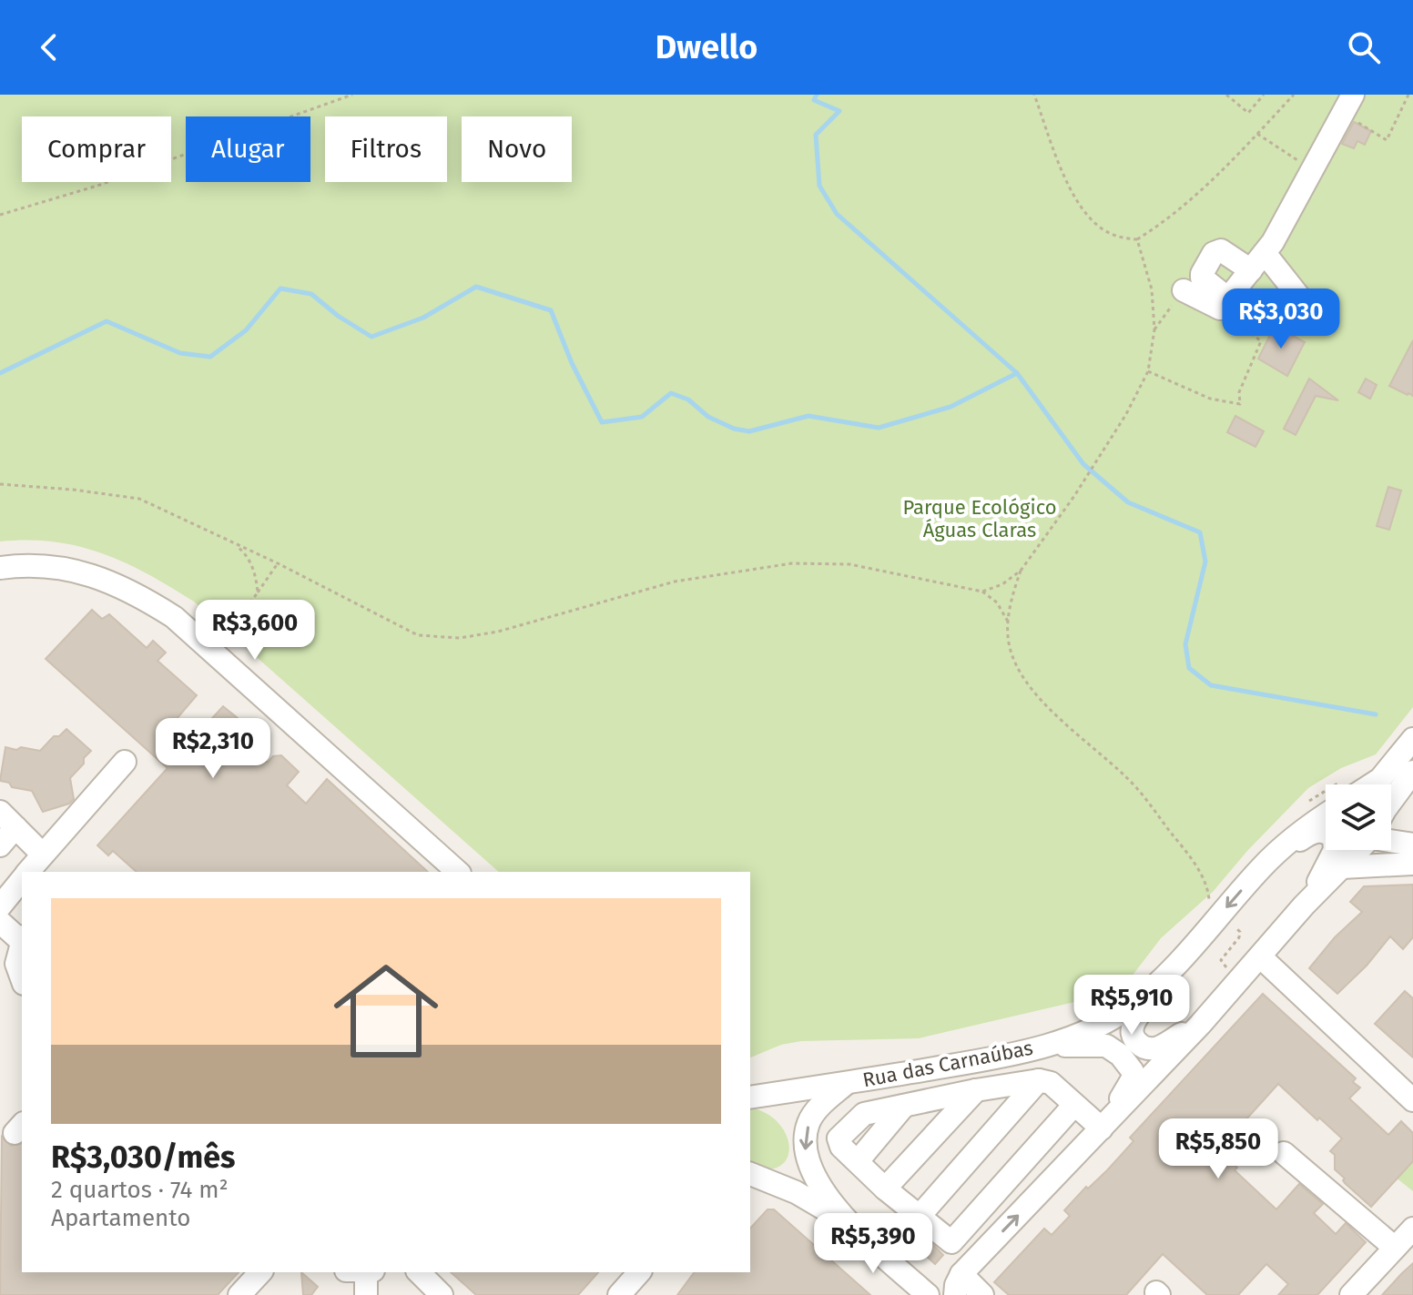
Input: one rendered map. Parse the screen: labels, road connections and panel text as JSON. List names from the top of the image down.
{
  "streets": {
    "street": ["Rua das Carnaúbas"]
  },
  "parks": ["Parque Ecológico Águas Claras"],
  "page": {
    "header": "Dwello",
    "chip": [
      "Comprar",
      "Alugar",
      "Filtros",
      "Novo"
    ],
    "price": [
      "R$3,030",
      "R$3,600",
      "R$2,310",
      "R$5,910",
      "R$5,850",
      "R$5,390"
    ],
    "list": [
      {
        "name": "R$3,030/mês",
        "note": "2 quartos · 74 m² · Apartamento"
      }
    ]
  }
}
